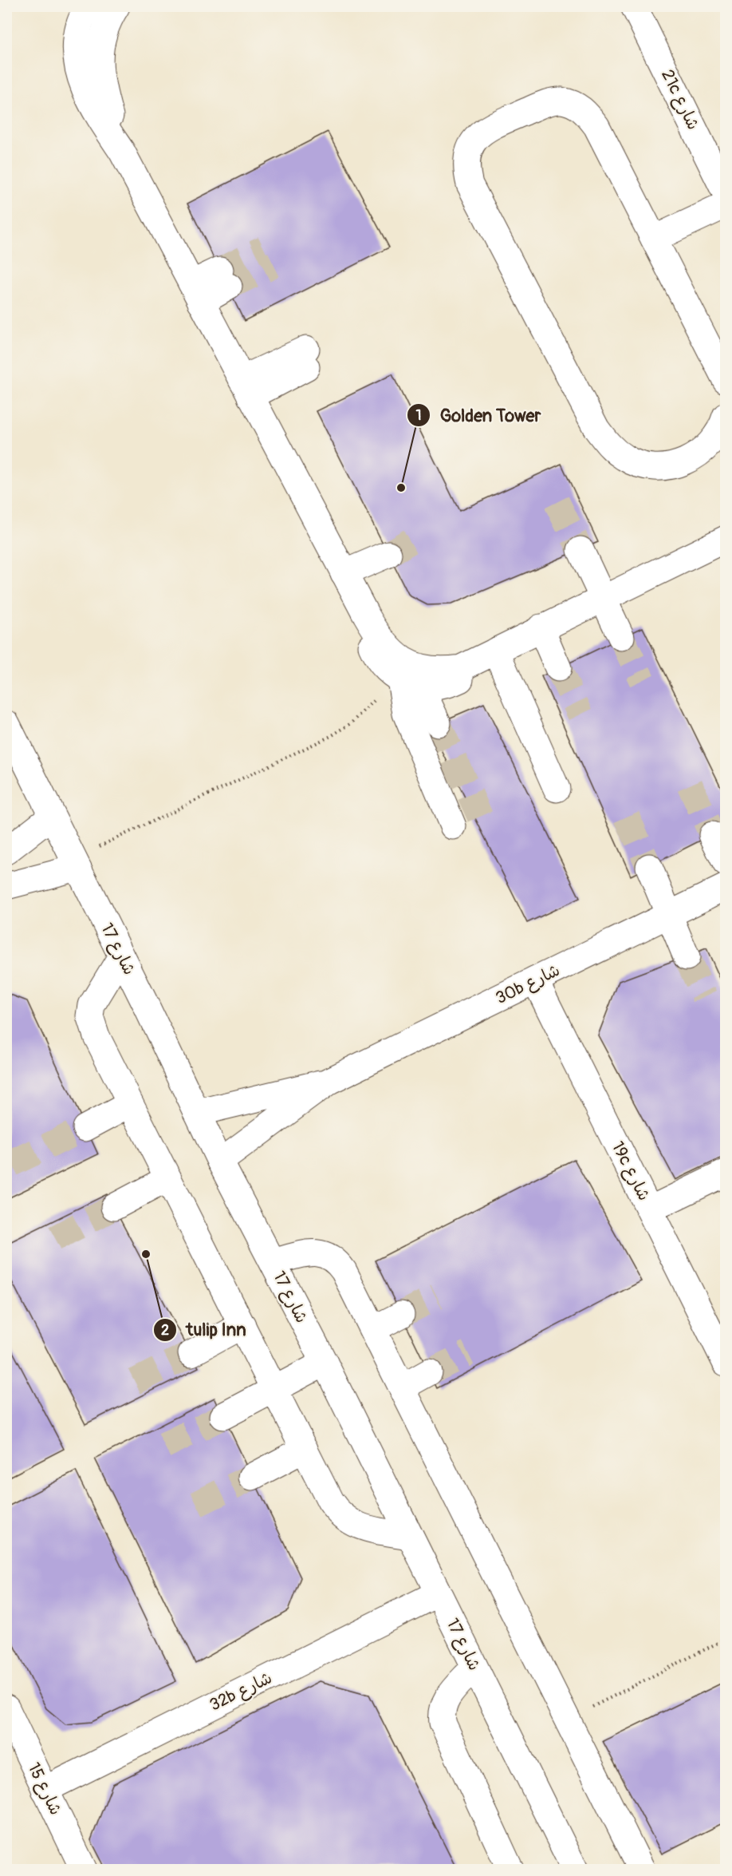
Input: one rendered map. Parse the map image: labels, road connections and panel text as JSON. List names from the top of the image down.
{
  "streets": {
    "street": [
      "21c شارع",
      "شارع 17",
      "30b شارع",
      "19c شارع",
      "32b شارع",
      "شارع 15"
    ]
  },
  "crossings": [
    ["شارع 17", "30b شارع"],
    ["شارع 17", "32b شارع"],
    ["30b شارع", "19c شارع"],
    ["32b شارع", "شارع 15"]
  ],
  "places": ["Golden Tower", "tulip Inn"]
}
